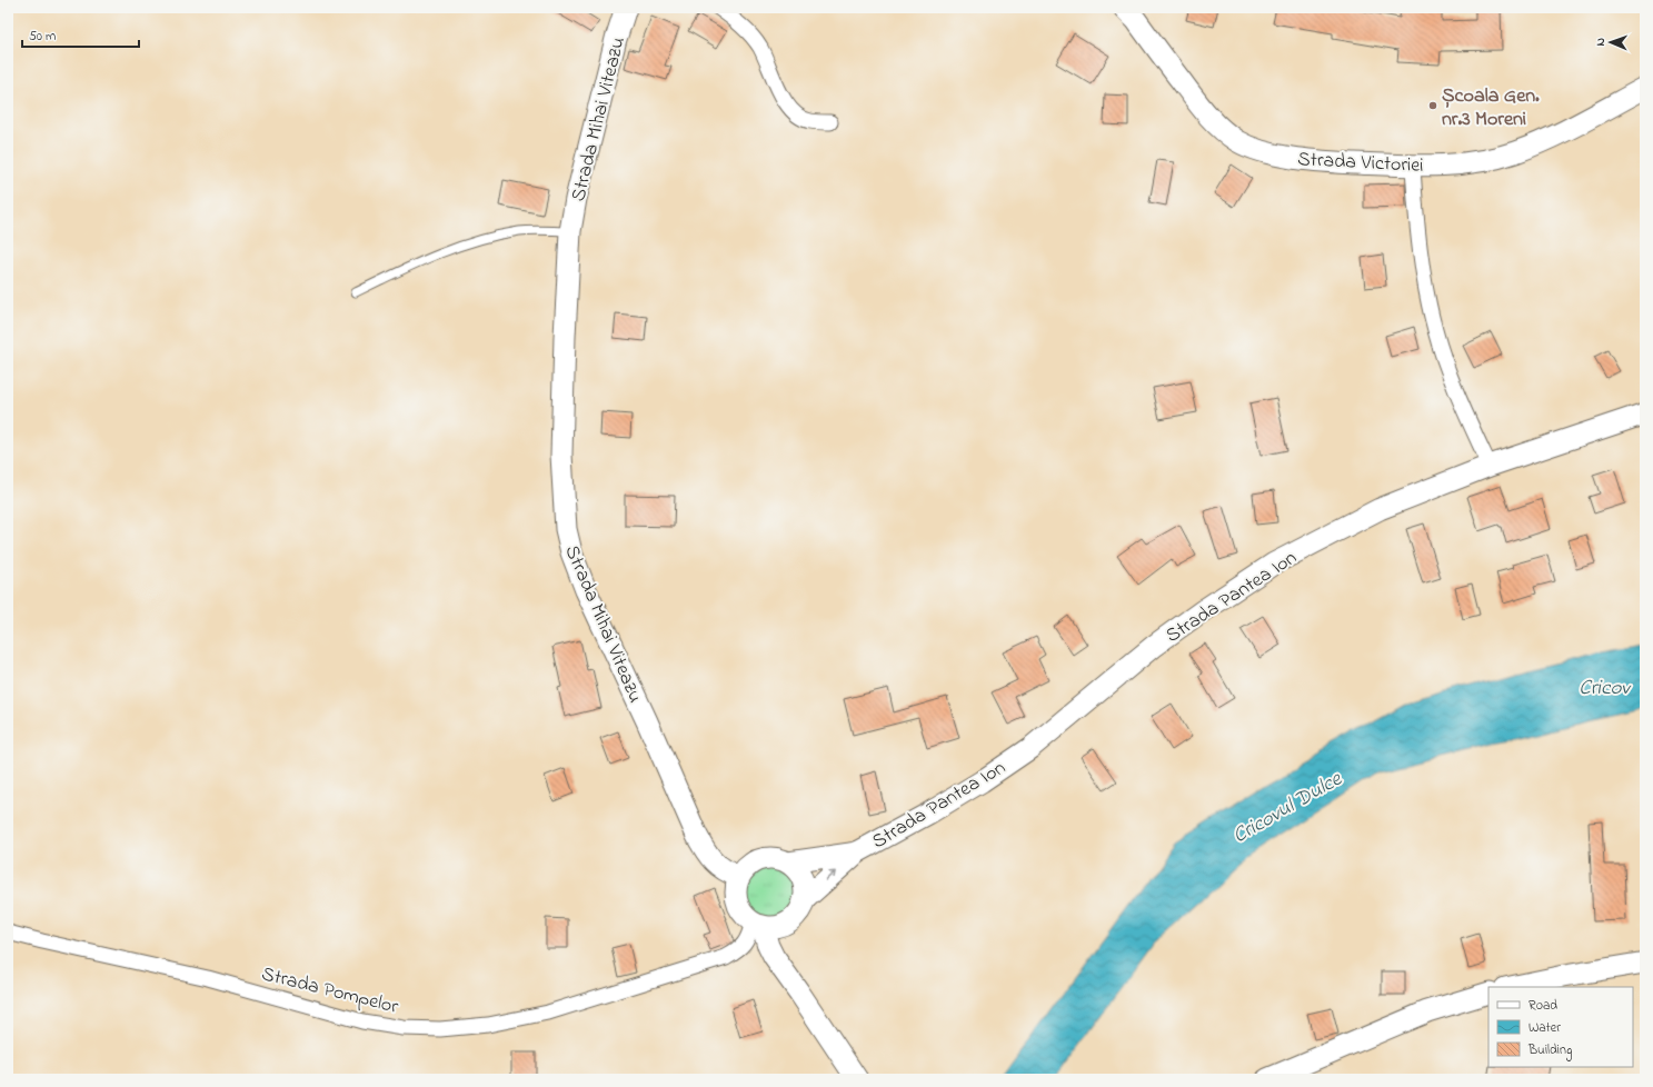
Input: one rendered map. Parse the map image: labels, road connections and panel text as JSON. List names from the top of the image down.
{
  "streets": {
    "street": [
      "Strada Mihai Viteazu",
      "Strada Victoriei",
      "Strada Pantea Ion",
      "Strada Pompelor"
    ]
  },
  "crossings": [
    ["Strada Mihai Viteazu", "Strada Pantea Ion"],
    ["Strada Mihai Viteazu", "Strada Pompelor"],
    ["Strada Pantea Ion", "Strada Pompelor"]
  ],
  "water": ["Cricov", "Cricovul Dulce"],
  "places": ["Școala Gen. nr.3 Moreni"],
  "legend": ["Road", "Water", "Building"],
  "scale_bar": "50 m",
  "north": "left"
}
